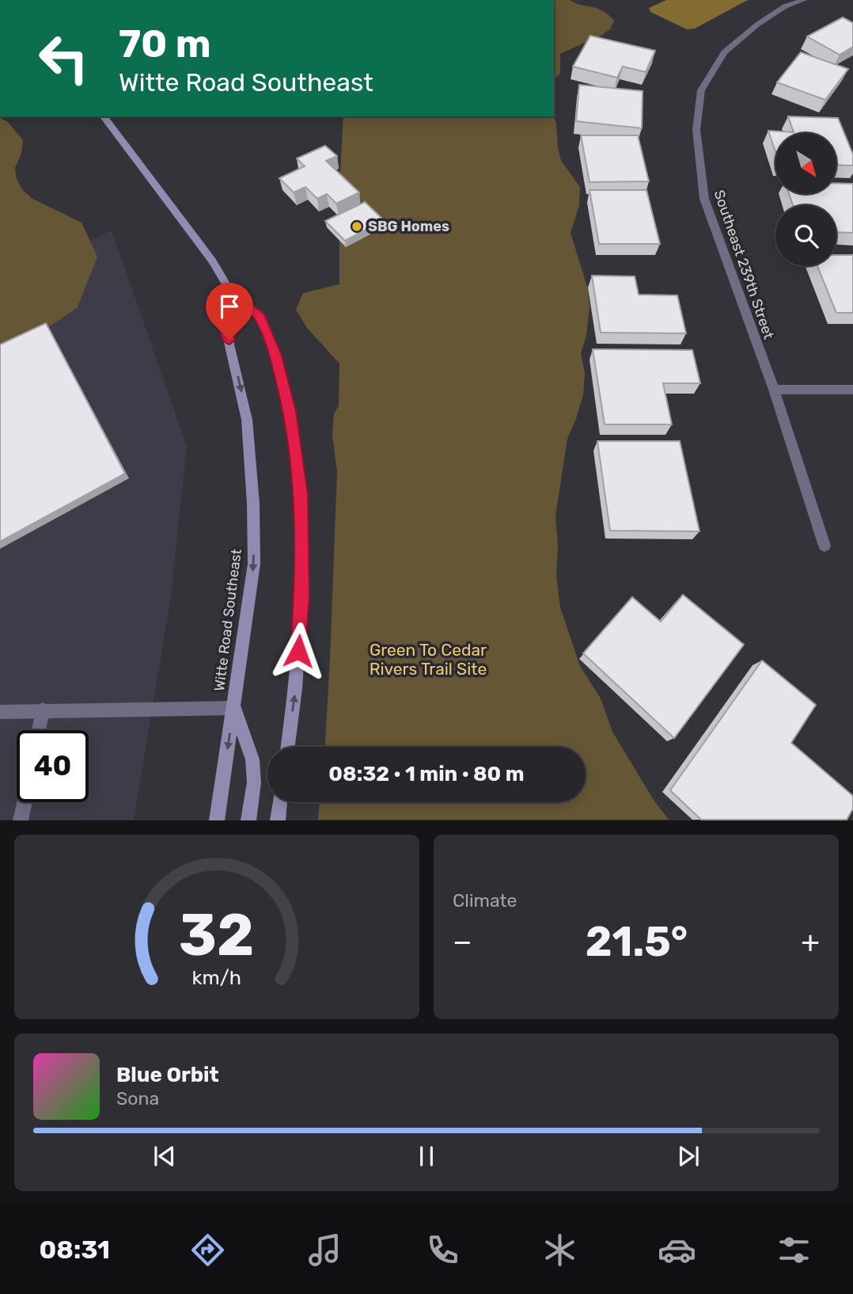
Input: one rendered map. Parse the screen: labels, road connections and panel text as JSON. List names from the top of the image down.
{
  "streets": {
    "street": ["Southeast 239th Street", "Witte Road Southeast"]
  },
  "parks": ["Green To Cedar Rivers Trail Site"],
  "places": ["SBG Homes"],
  "north": "bottom right",
  "page": {
    "turn": ["70 m", "Witte Road Southeast"],
    "limit": "40",
    "trip": "08:32 · 1 min · 80 m",
    "tile": "Climate",
    "heat": ["−", "21.5°", "+"],
    "song": ["Blue Orbit", "Sona"],
    "tabs": "08:31",
    "gauge": ["32", "km/h"]
  }
}
